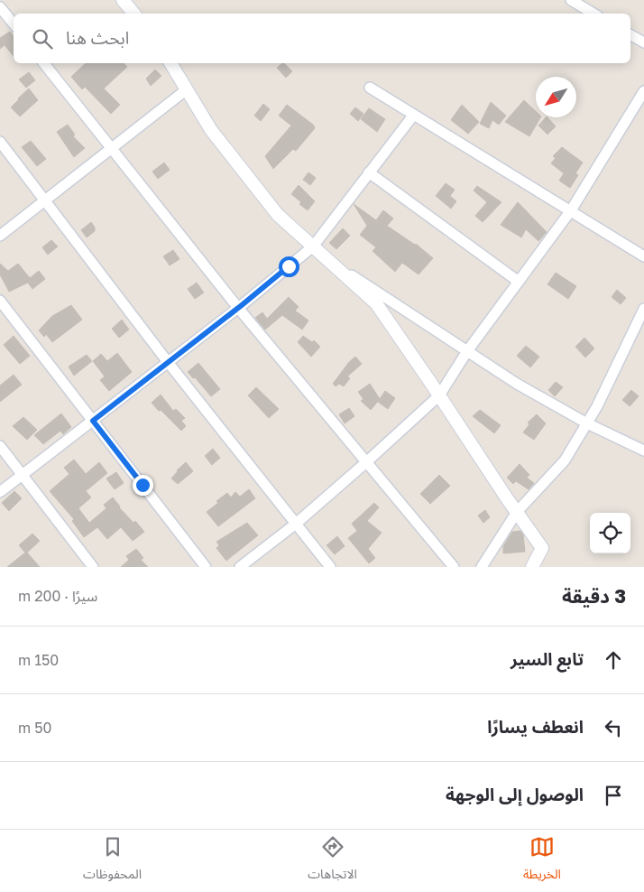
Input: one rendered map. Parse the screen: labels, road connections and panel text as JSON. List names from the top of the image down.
{
  "north": "bottom left",
  "page": {
    "search": "ابحث هنا",
    "heading": ["3 دقيقة", "سيرًا · 200 m"],
    "list": [
      ["تابع السير", "150 m"],
      ["انعطف يسارًا", "50 m"],
      "الوصول إلى الوجهة"
    ],
    "nav": ["الخريطة", "الاتجاهات", "المحفوظات"]
  }
}
